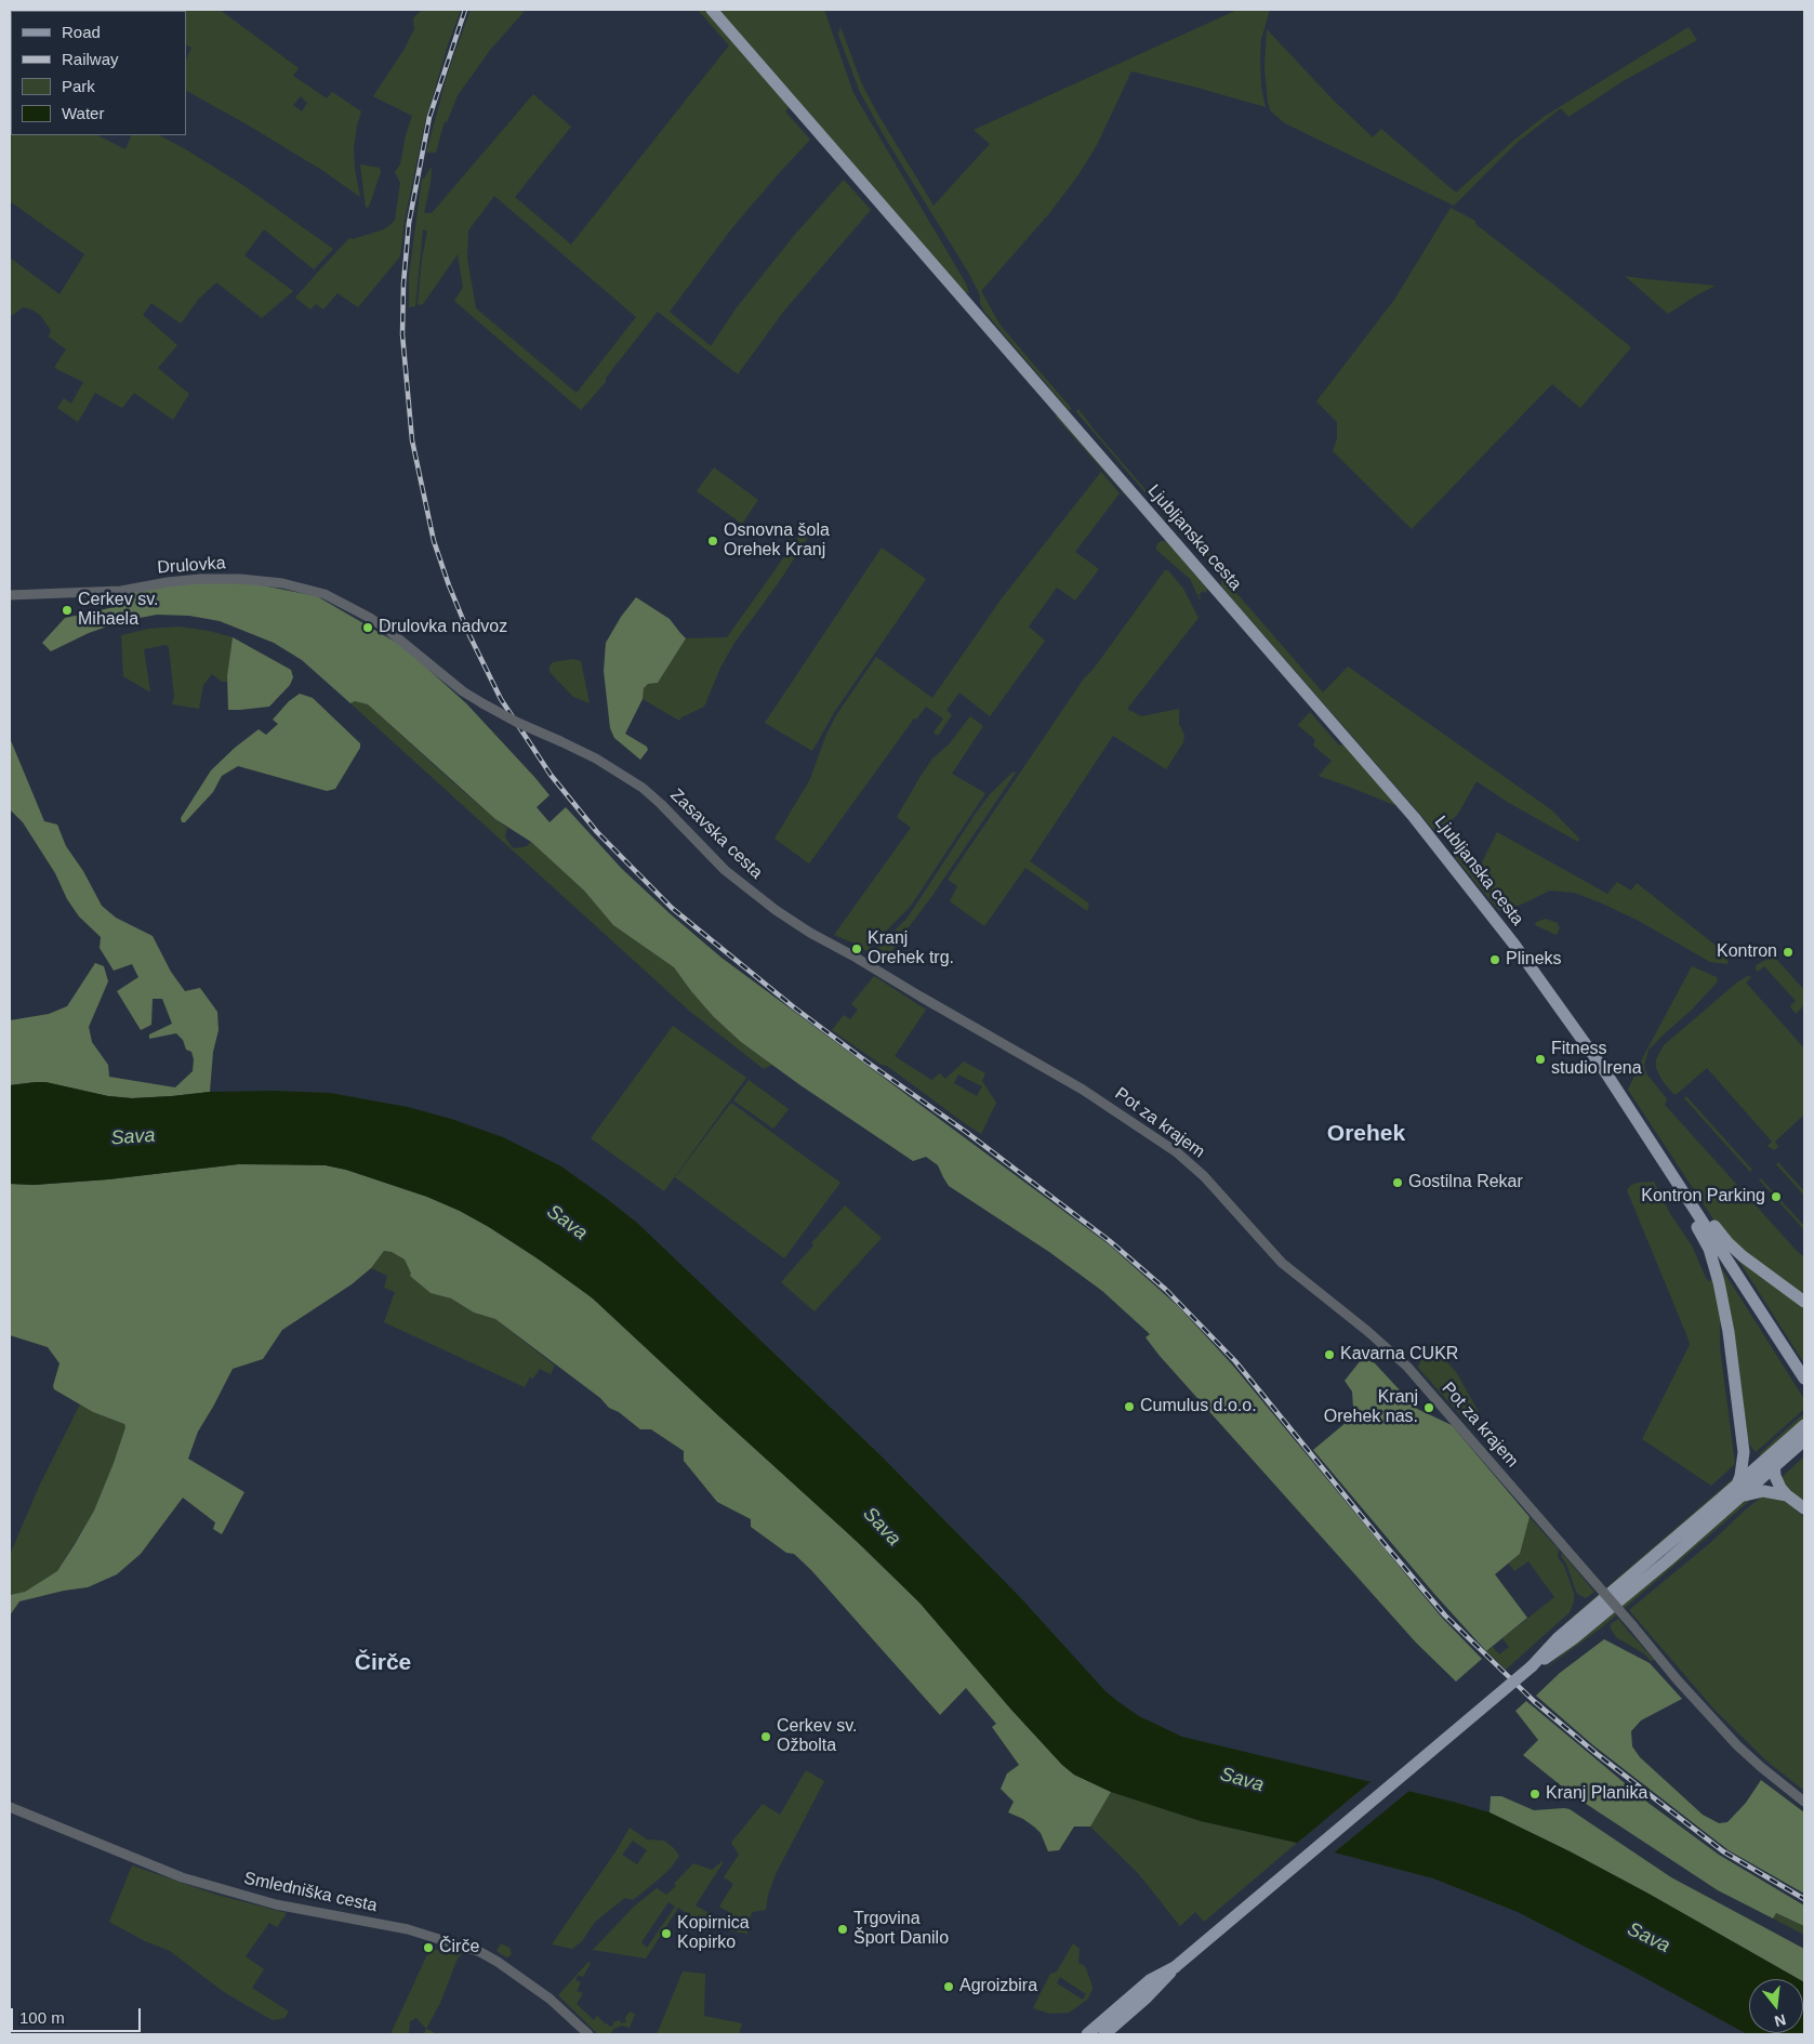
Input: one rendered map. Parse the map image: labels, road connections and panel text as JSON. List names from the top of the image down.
{
  "streets": {
    "main road": ["Ljubljanska cesta"],
    "street": [
      "Drulovka",
      "Zasavska cesta",
      "Pot za krajem",
      "Smledniška cesta"
    ]
  },
  "crossings": [
    ["Drulovka", "Zasavska cesta"],
    ["Zasavska cesta", "Pot za krajem"]
  ],
  "districts": ["Orehek", "Čirče"],
  "water": ["Sava"],
  "places": [
    "Osnovna šola Orehek Kranj",
    "Cerkev sv. Mihaela",
    "Drulovka nadvoz",
    "Kranj Orehek trg.",
    "Kontron",
    "Plineks",
    "Fitness studio Irena",
    "Gostilna Rekar",
    "Kontron Parking",
    "Kavarna CUKR",
    "Cumulus d.o.o.",
    "Kranj Orehek nas.",
    "Cerkev sv. Ožbolta",
    "Kranj Planika",
    "Trgovina Šport Danilo",
    "Kopirnica Kopirko",
    "Čirče",
    "Agroizbira"
  ],
  "legend": [
    "Road",
    "Railway",
    "Park",
    "Water"
  ],
  "scale_bar": "100 m",
  "north": "bottom"
}
